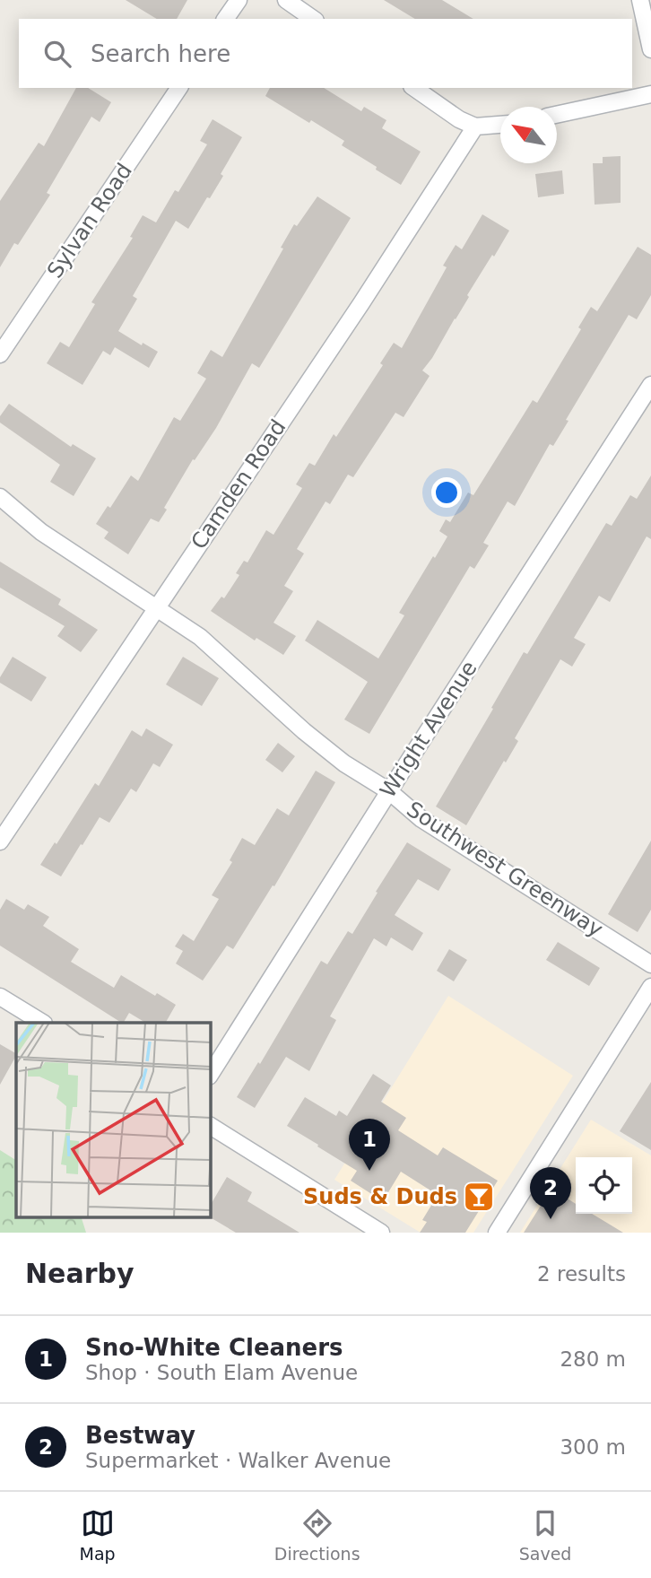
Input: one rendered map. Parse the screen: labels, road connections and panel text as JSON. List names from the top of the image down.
{
  "streets": {
    "street": [
      "Sylvan Road",
      "Camden Road",
      "Wright Avenue",
      "Southwest Greenway"
    ]
  },
  "crossings": [
    ["Camden Road", "Southwest Greenway"],
    ["Wright Avenue", "Southwest Greenway"]
  ],
  "places": {
    "bar": ["Suds & Duds"]
  },
  "north": "top left",
  "page": {
    "search": "Search here",
    "pins": ["1", "2"],
    "heading": ["Nearby", "2 results"],
    "list": [
      {
        "mark": "1",
        "name": "Sno-White Cleaners",
        "note": "Shop · South Elam Avenue",
        "value": "280 m"
      },
      {
        "mark": "2",
        "name": "Bestway",
        "note": "Supermarket · Walker Avenue",
        "value": "300 m"
      }
    ],
    "nav": ["Map", "Directions", "Saved"]
  }
}
